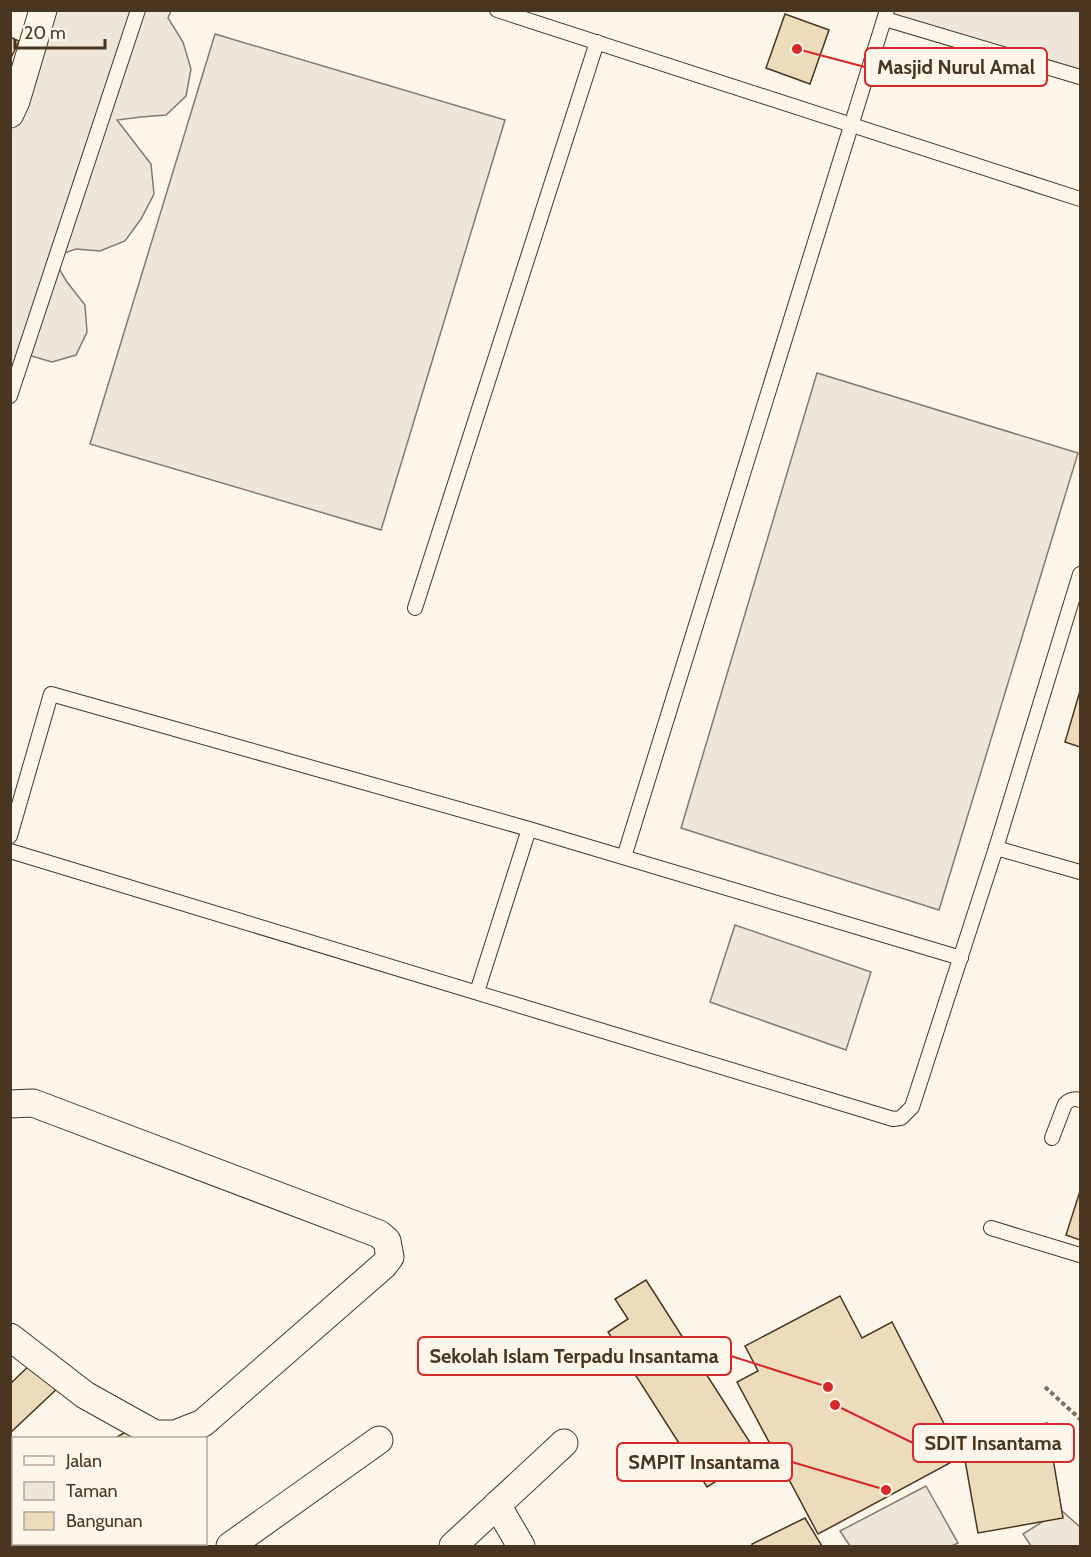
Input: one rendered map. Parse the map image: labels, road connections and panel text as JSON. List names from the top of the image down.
{
  "places": [
    "Masjid Nurul Amal",
    "Sekolah Islam Terpadu Insantama",
    "SDIT Insantama",
    "SMPIT Insantama"
  ],
  "legend": ["Jalan", "Taman", "Bangunan"],
  "scale_bar": "20 m"
}
